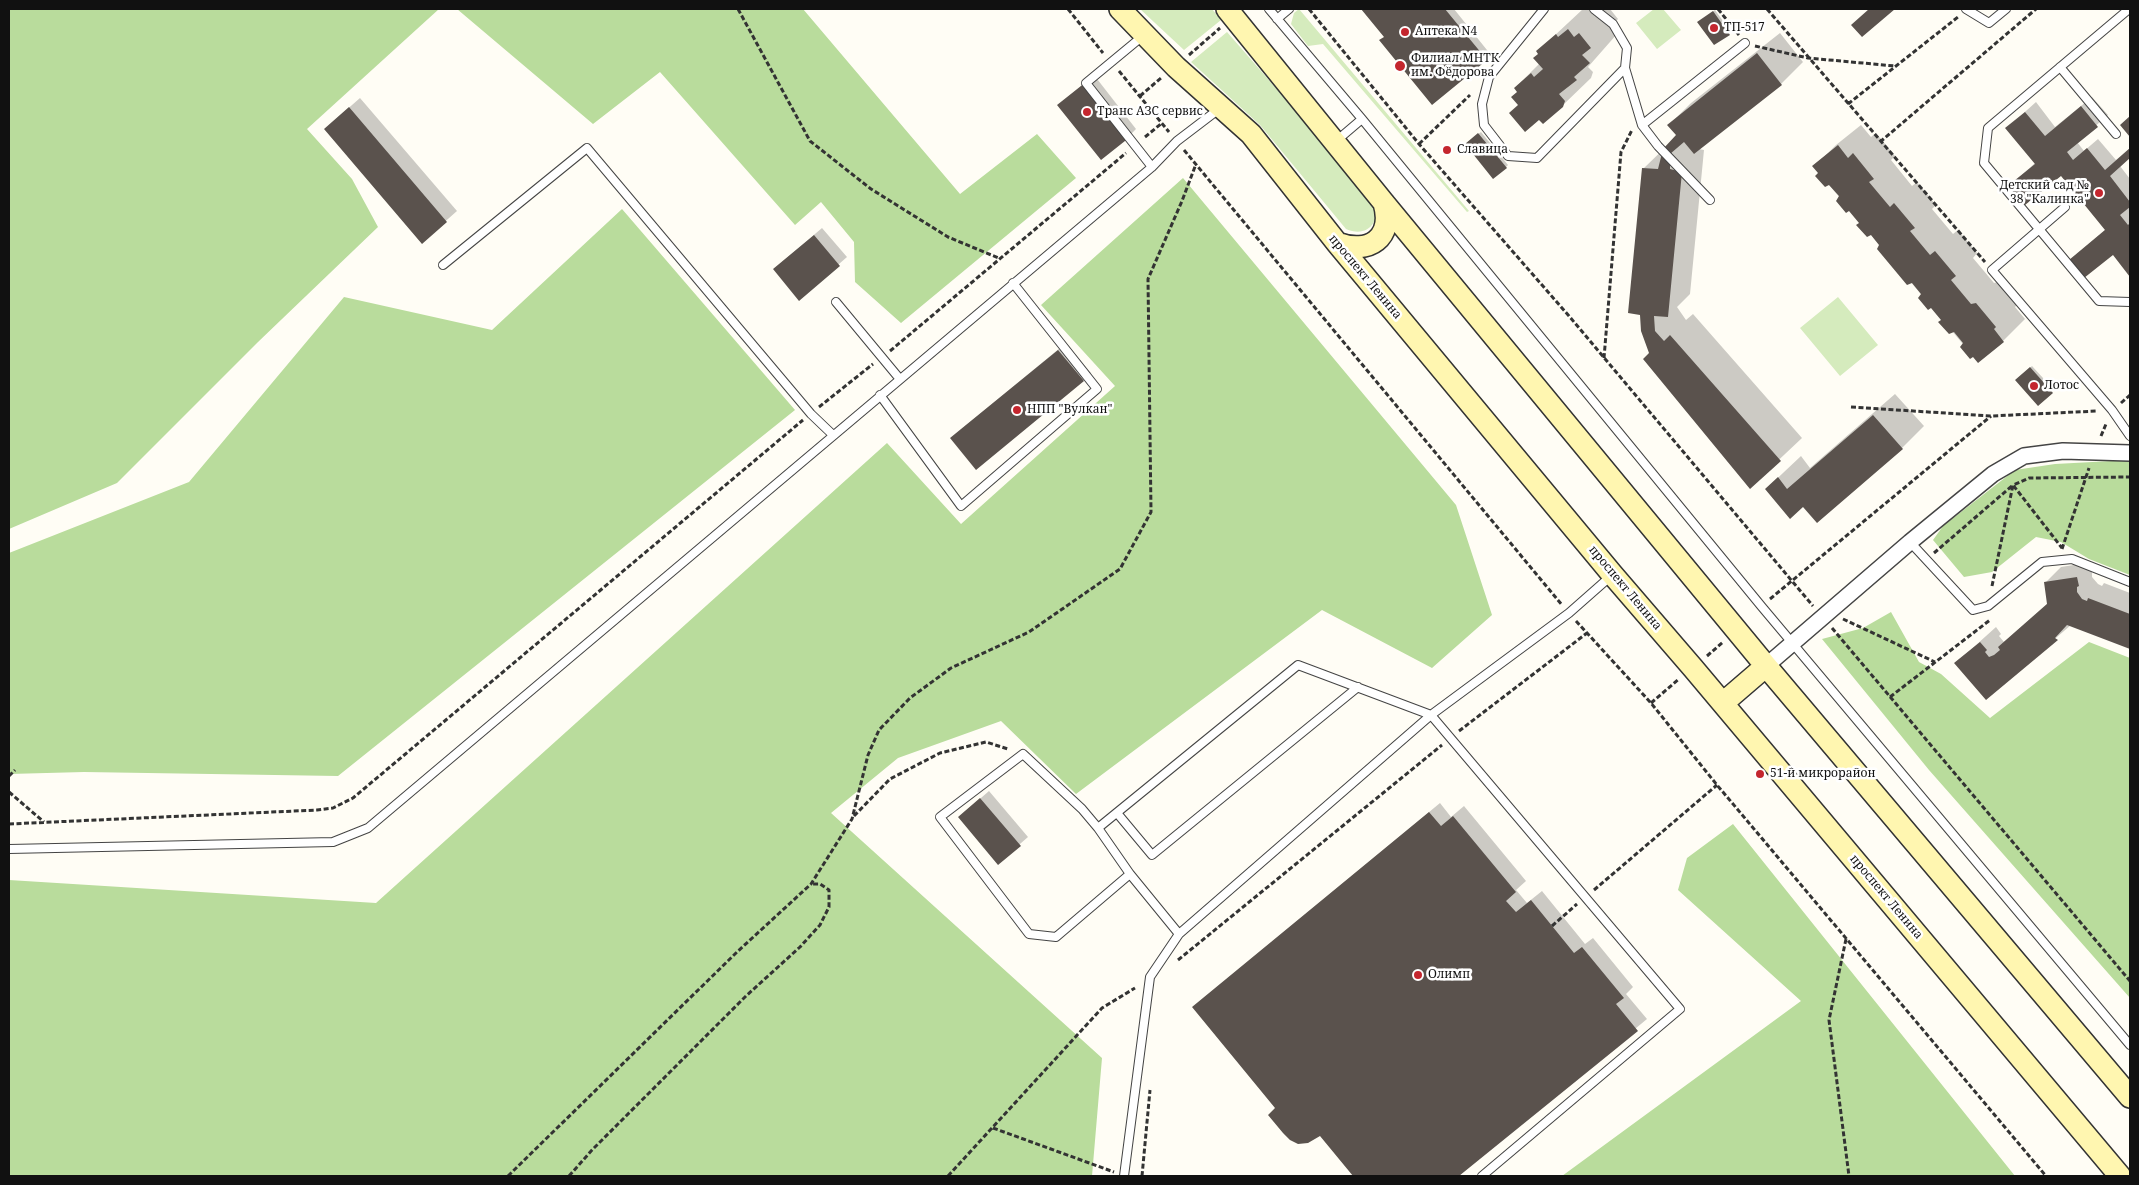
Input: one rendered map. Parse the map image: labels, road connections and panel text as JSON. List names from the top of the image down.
{
  "streets": {
    "main road": ["проспект Ленина"]
  },
  "places": [
    "ТП-517",
    "Аптека N4",
    "Филиал МНТК им. Фёдорова",
    "Транс АЗС сервис",
    "Славица",
    "Детский сад № 38 \"Калинка\"",
    "Лотос",
    "НПП \"Вулкан\"",
    "51-й микрорайон",
    "Олимп"
  ]
}
